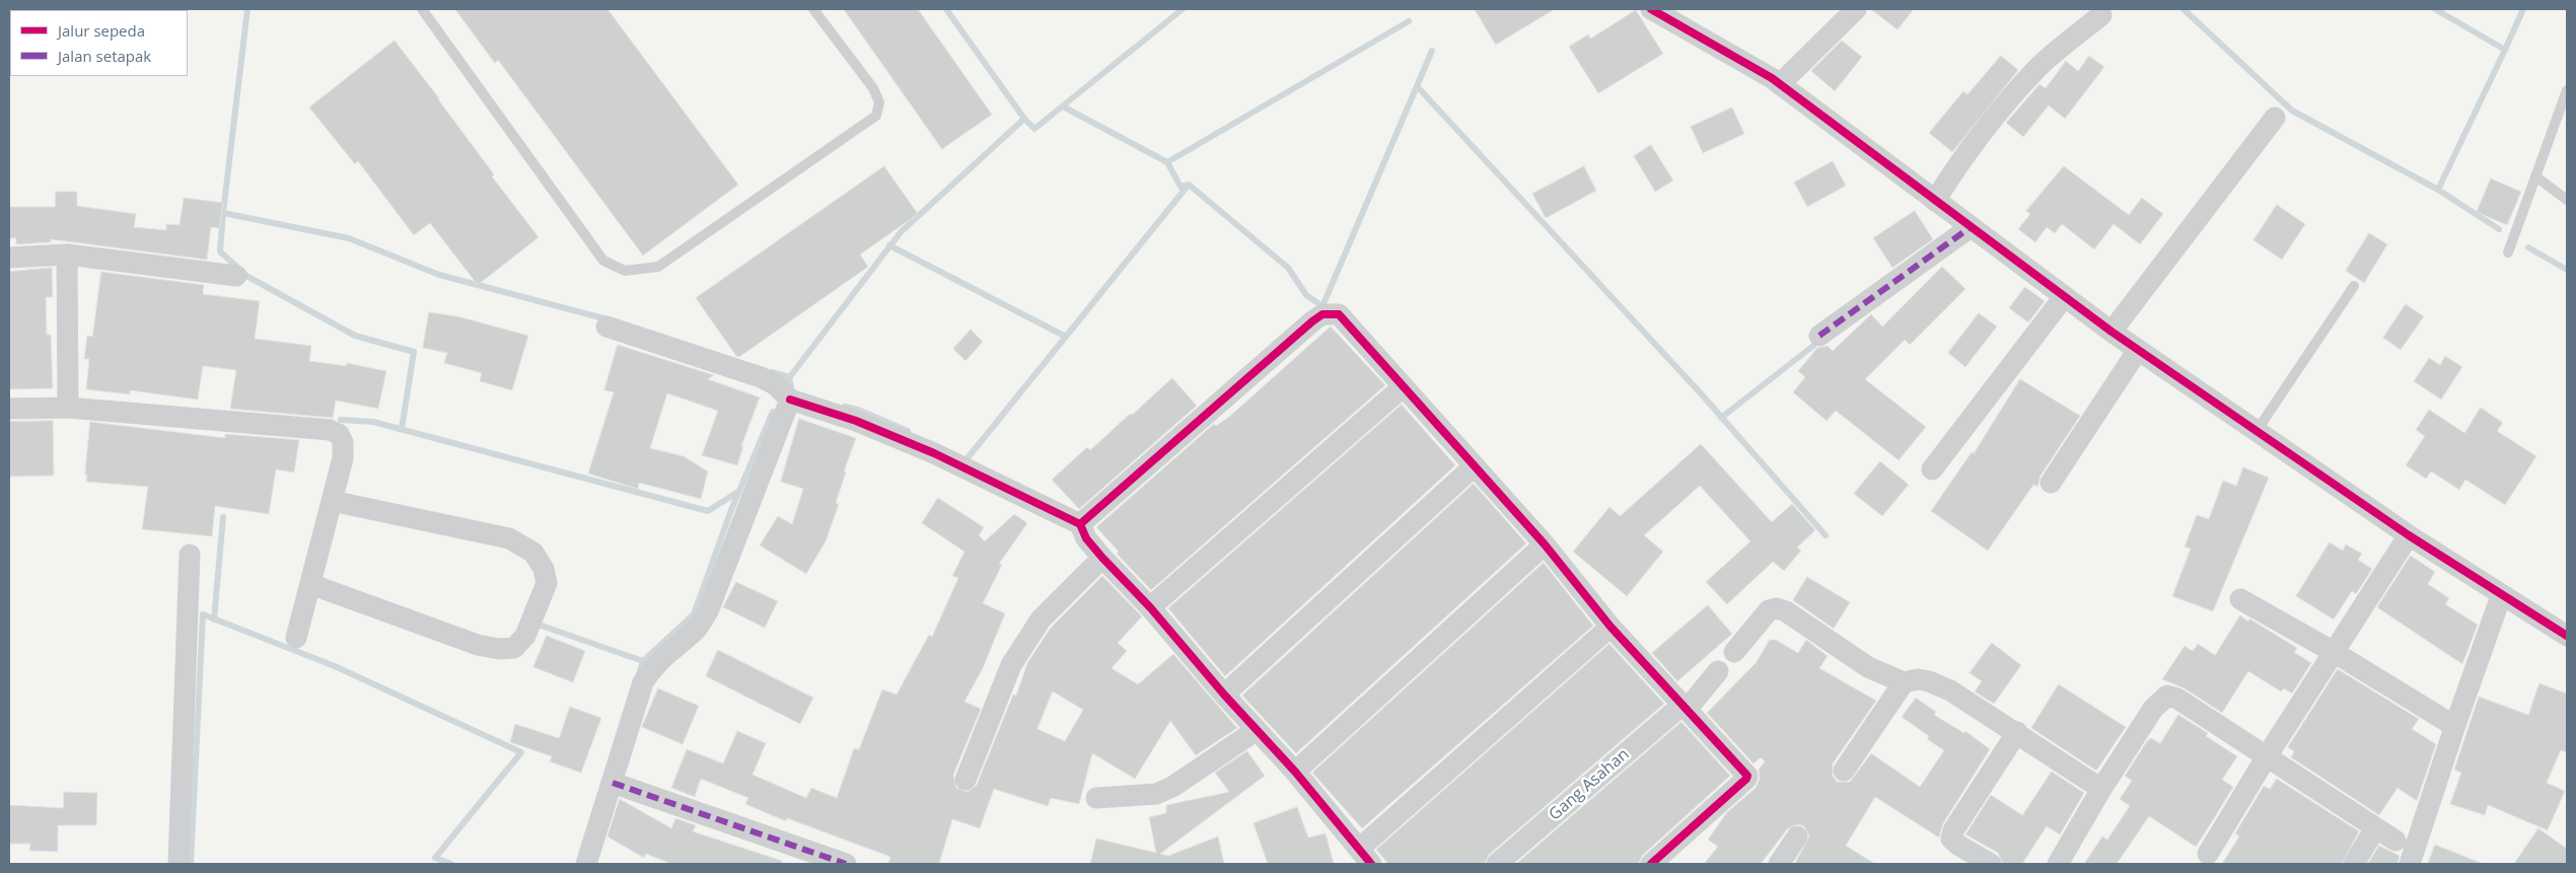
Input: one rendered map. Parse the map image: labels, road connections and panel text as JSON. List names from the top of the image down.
{
  "streets": {
    "street": ["Gang Asahan"]
  },
  "legend": ["Jalur sepeda", "Jalan setapak"]
}
